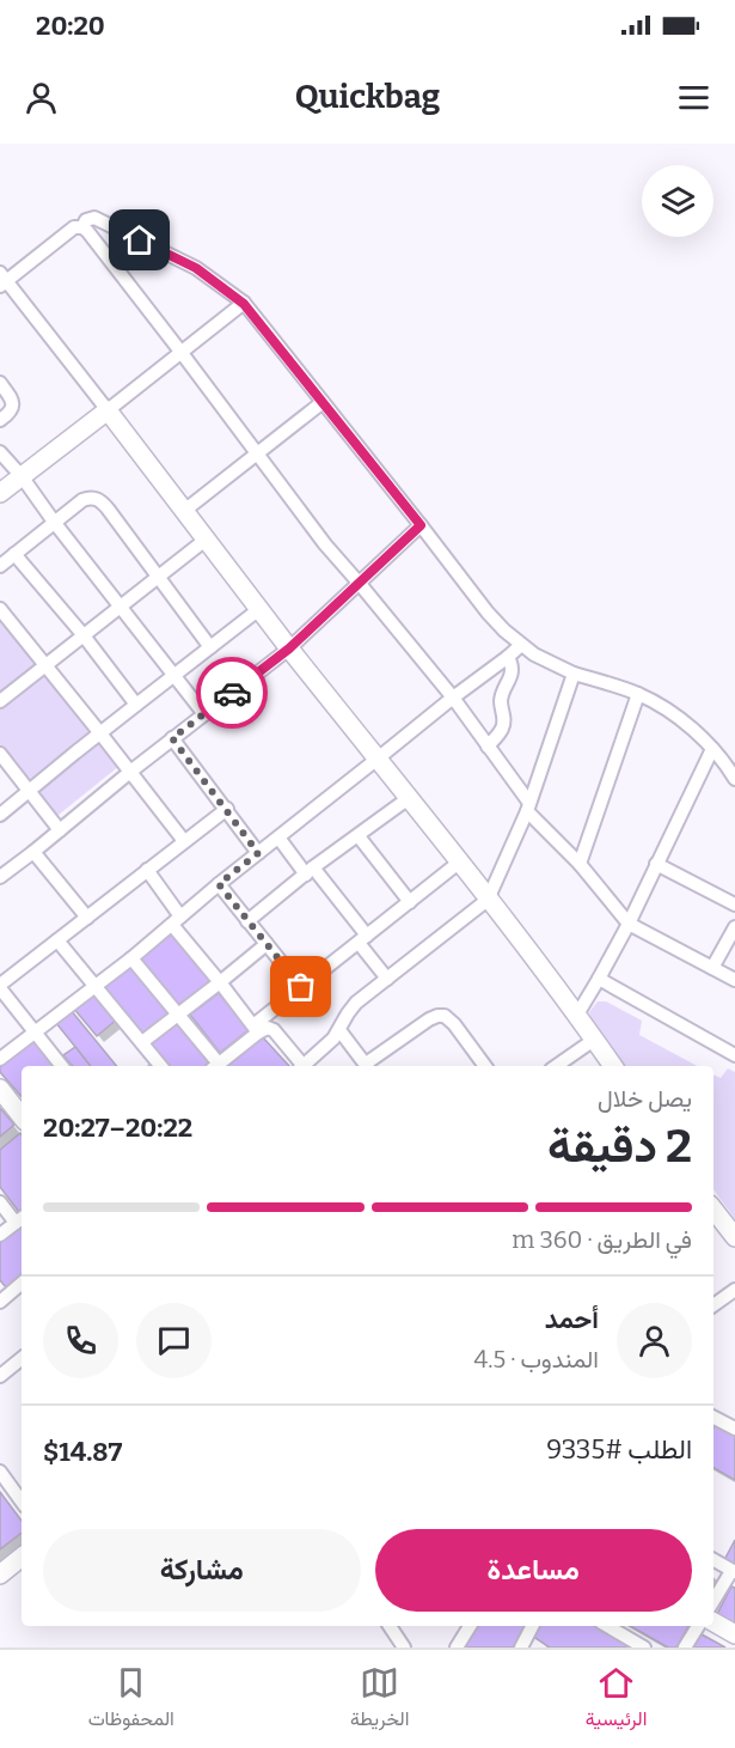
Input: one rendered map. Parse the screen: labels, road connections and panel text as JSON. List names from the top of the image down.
{
  "page": {
    "status": "20:20",
    "header": "Quickbag",
    "heading": ["2 دقيقة", "يصل خلال", "20:22–20:27"],
    "panel": [
      "أحمد",
      "المندوب · 4.5",
      "الطلب #9335",
      "$14.87"
    ],
    "bar": "في الطريق · 360 m",
    "buttons": ["مساعدة", "مشاركة"],
    "tabs": ["الرئيسية", "الخريطة", "المحفوظات"]
  }
}
